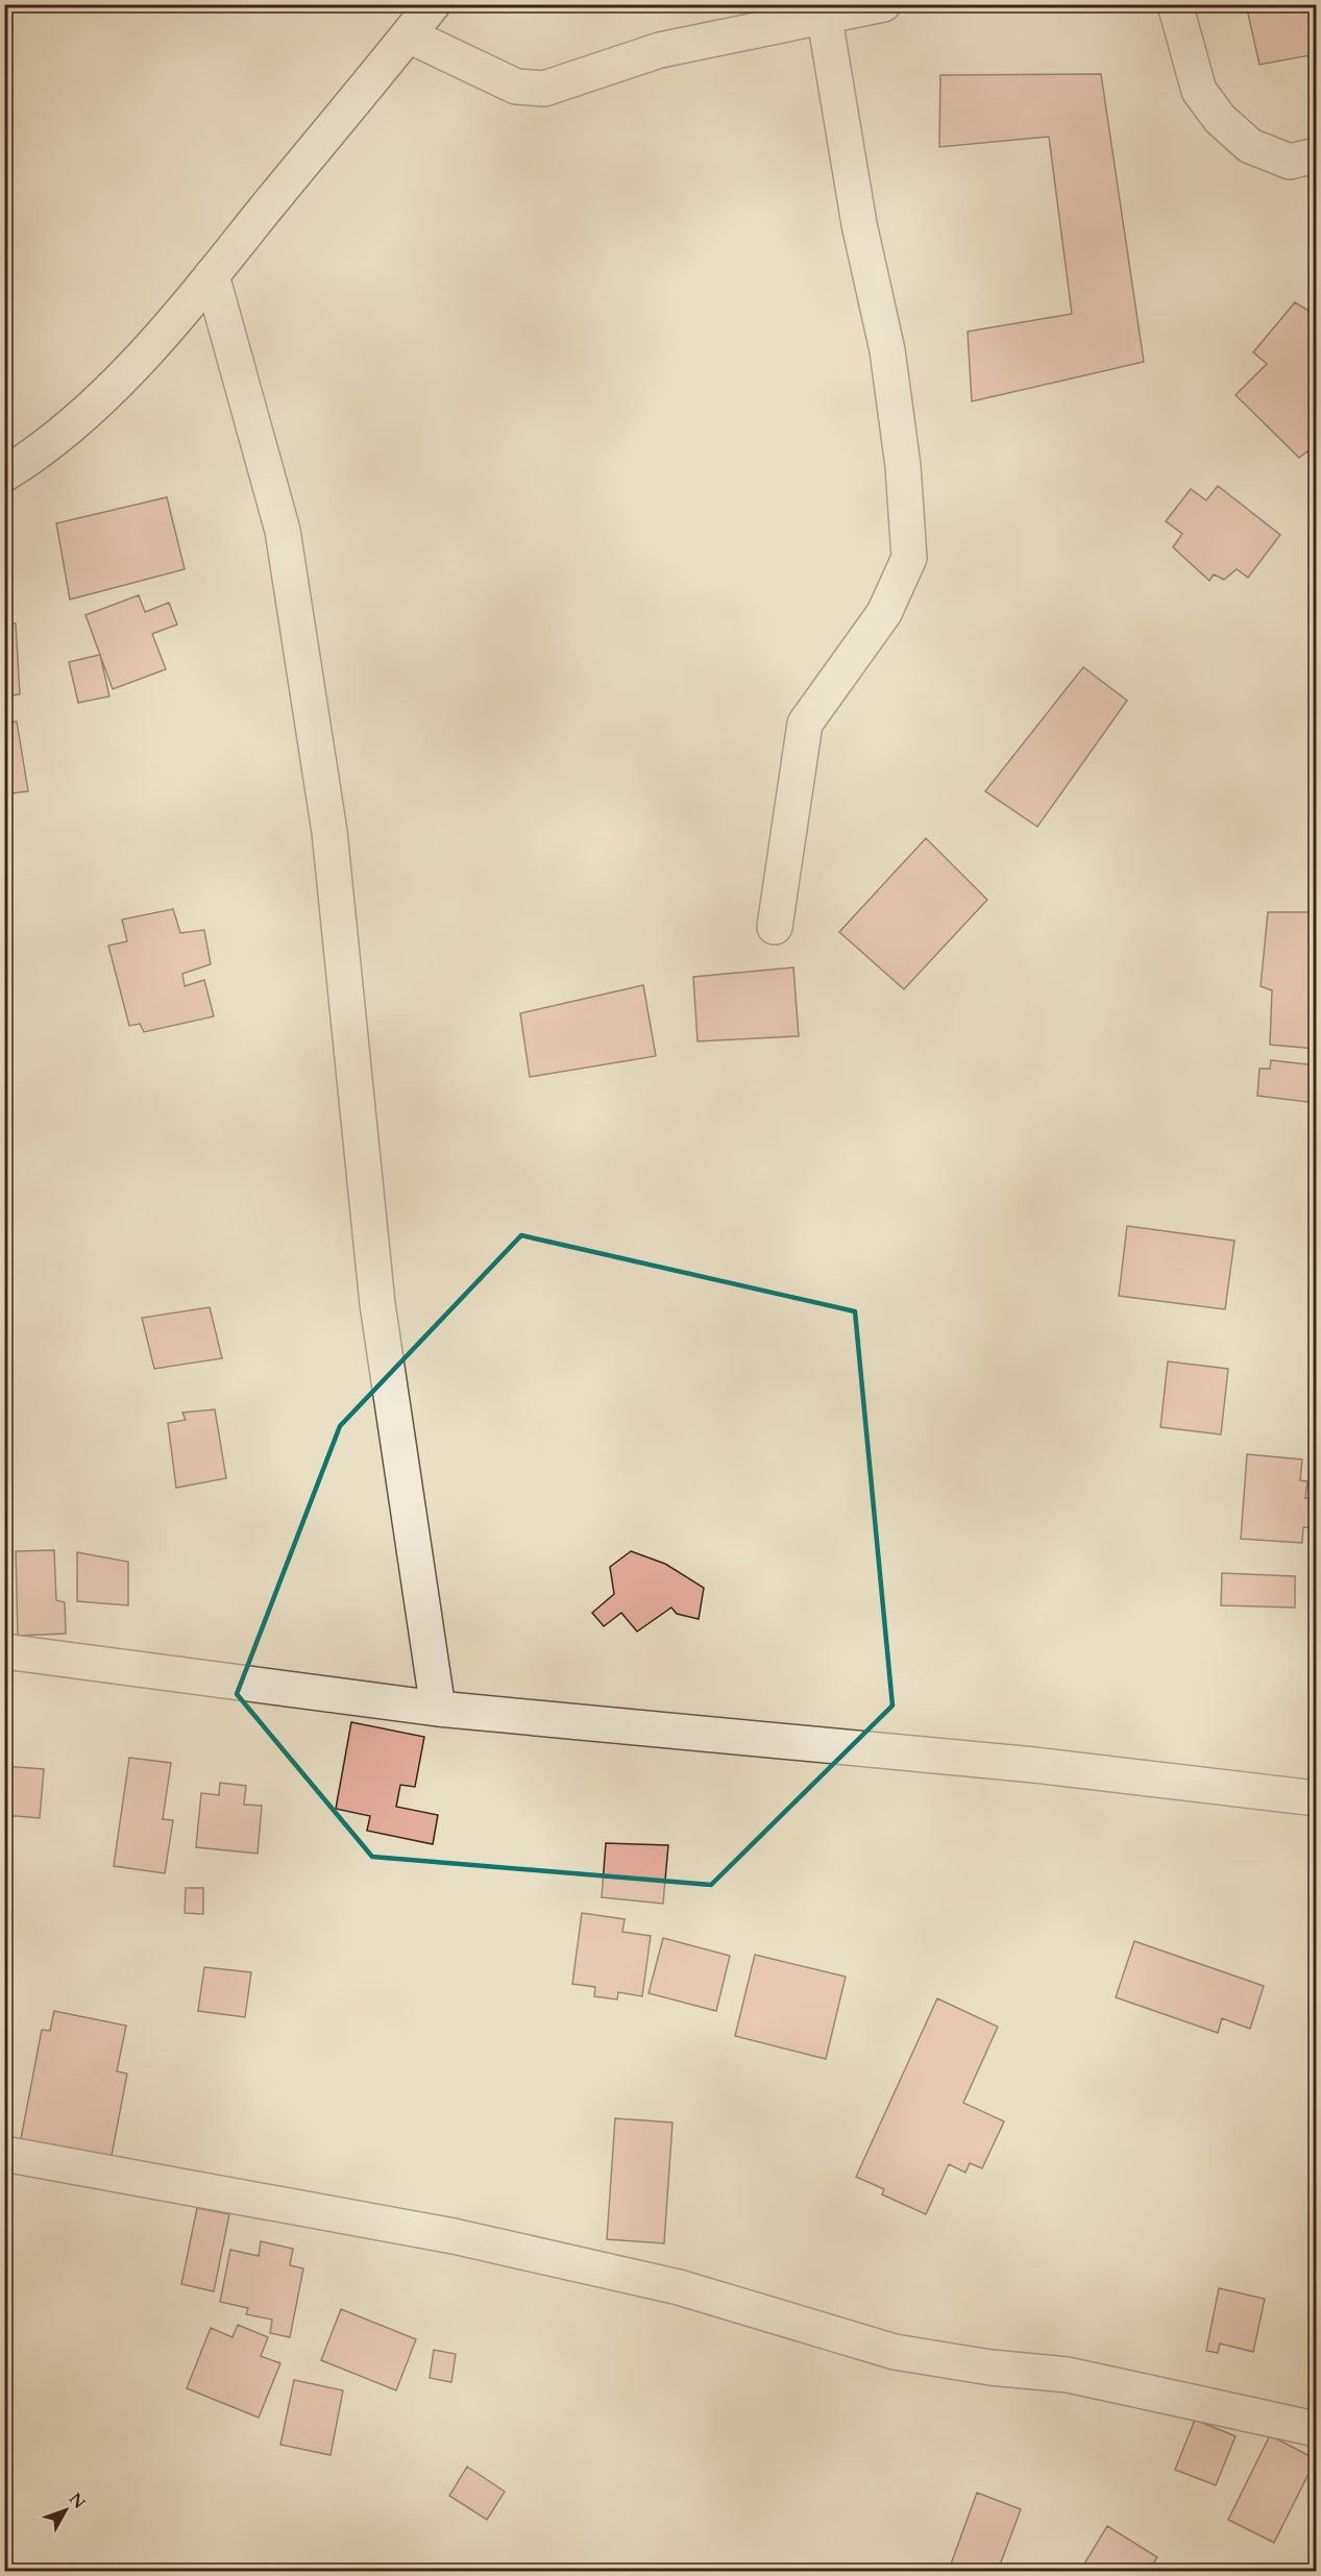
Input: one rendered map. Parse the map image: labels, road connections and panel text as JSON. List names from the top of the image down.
{
  "north": "top right"
}
